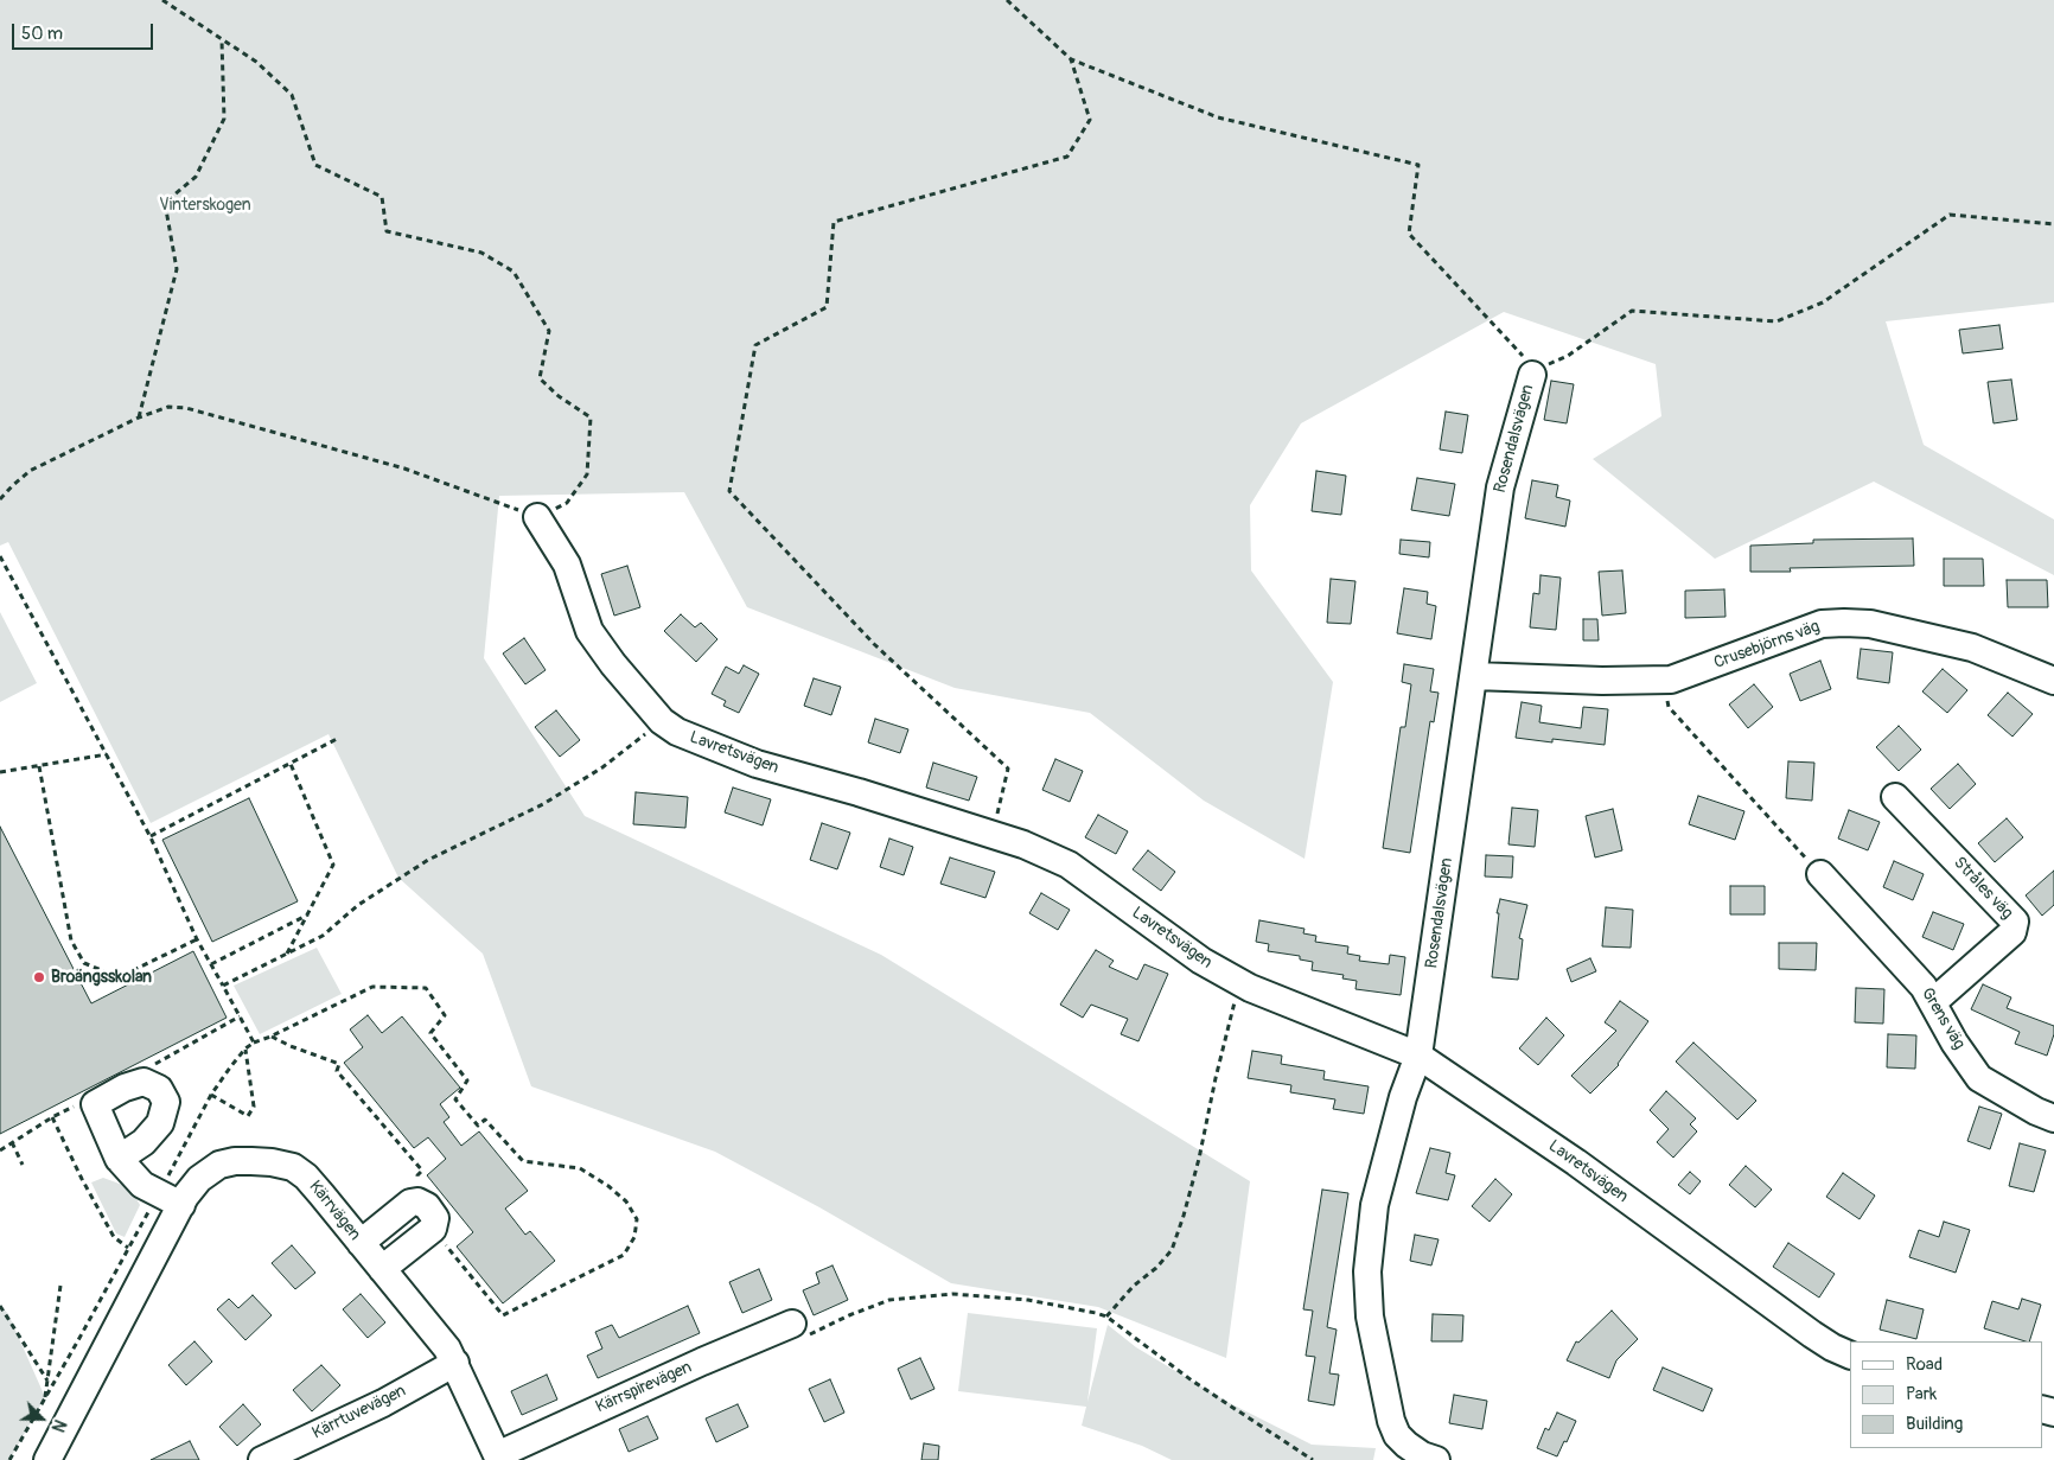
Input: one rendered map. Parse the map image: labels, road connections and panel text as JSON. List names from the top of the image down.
{
  "streets": {
    "street": [
      "Rosendalsvägen",
      "Crusebjörns väg",
      "Lavretsvägen",
      "Stråles väg",
      "Grens väg",
      "Kärrvägen",
      "Kärrspirevägen",
      "Kärrtuvevägen"
    ]
  },
  "crossings": [
    ["Rosendalsvägen", "Crusebjörns väg"],
    ["Rosendalsvägen", "Lavretsvägen"],
    ["Stråles väg", "Grens väg"],
    ["Kärrvägen", "Kärrspirevägen"],
    ["Kärrvägen", "Kärrtuvevägen"]
  ],
  "parks": ["Vinterskogen"],
  "places": ["Broängsskolan"],
  "legend": ["Road", "Park", "Building"],
  "scale_bar": "50 m",
  "north": "bottom right"
}
